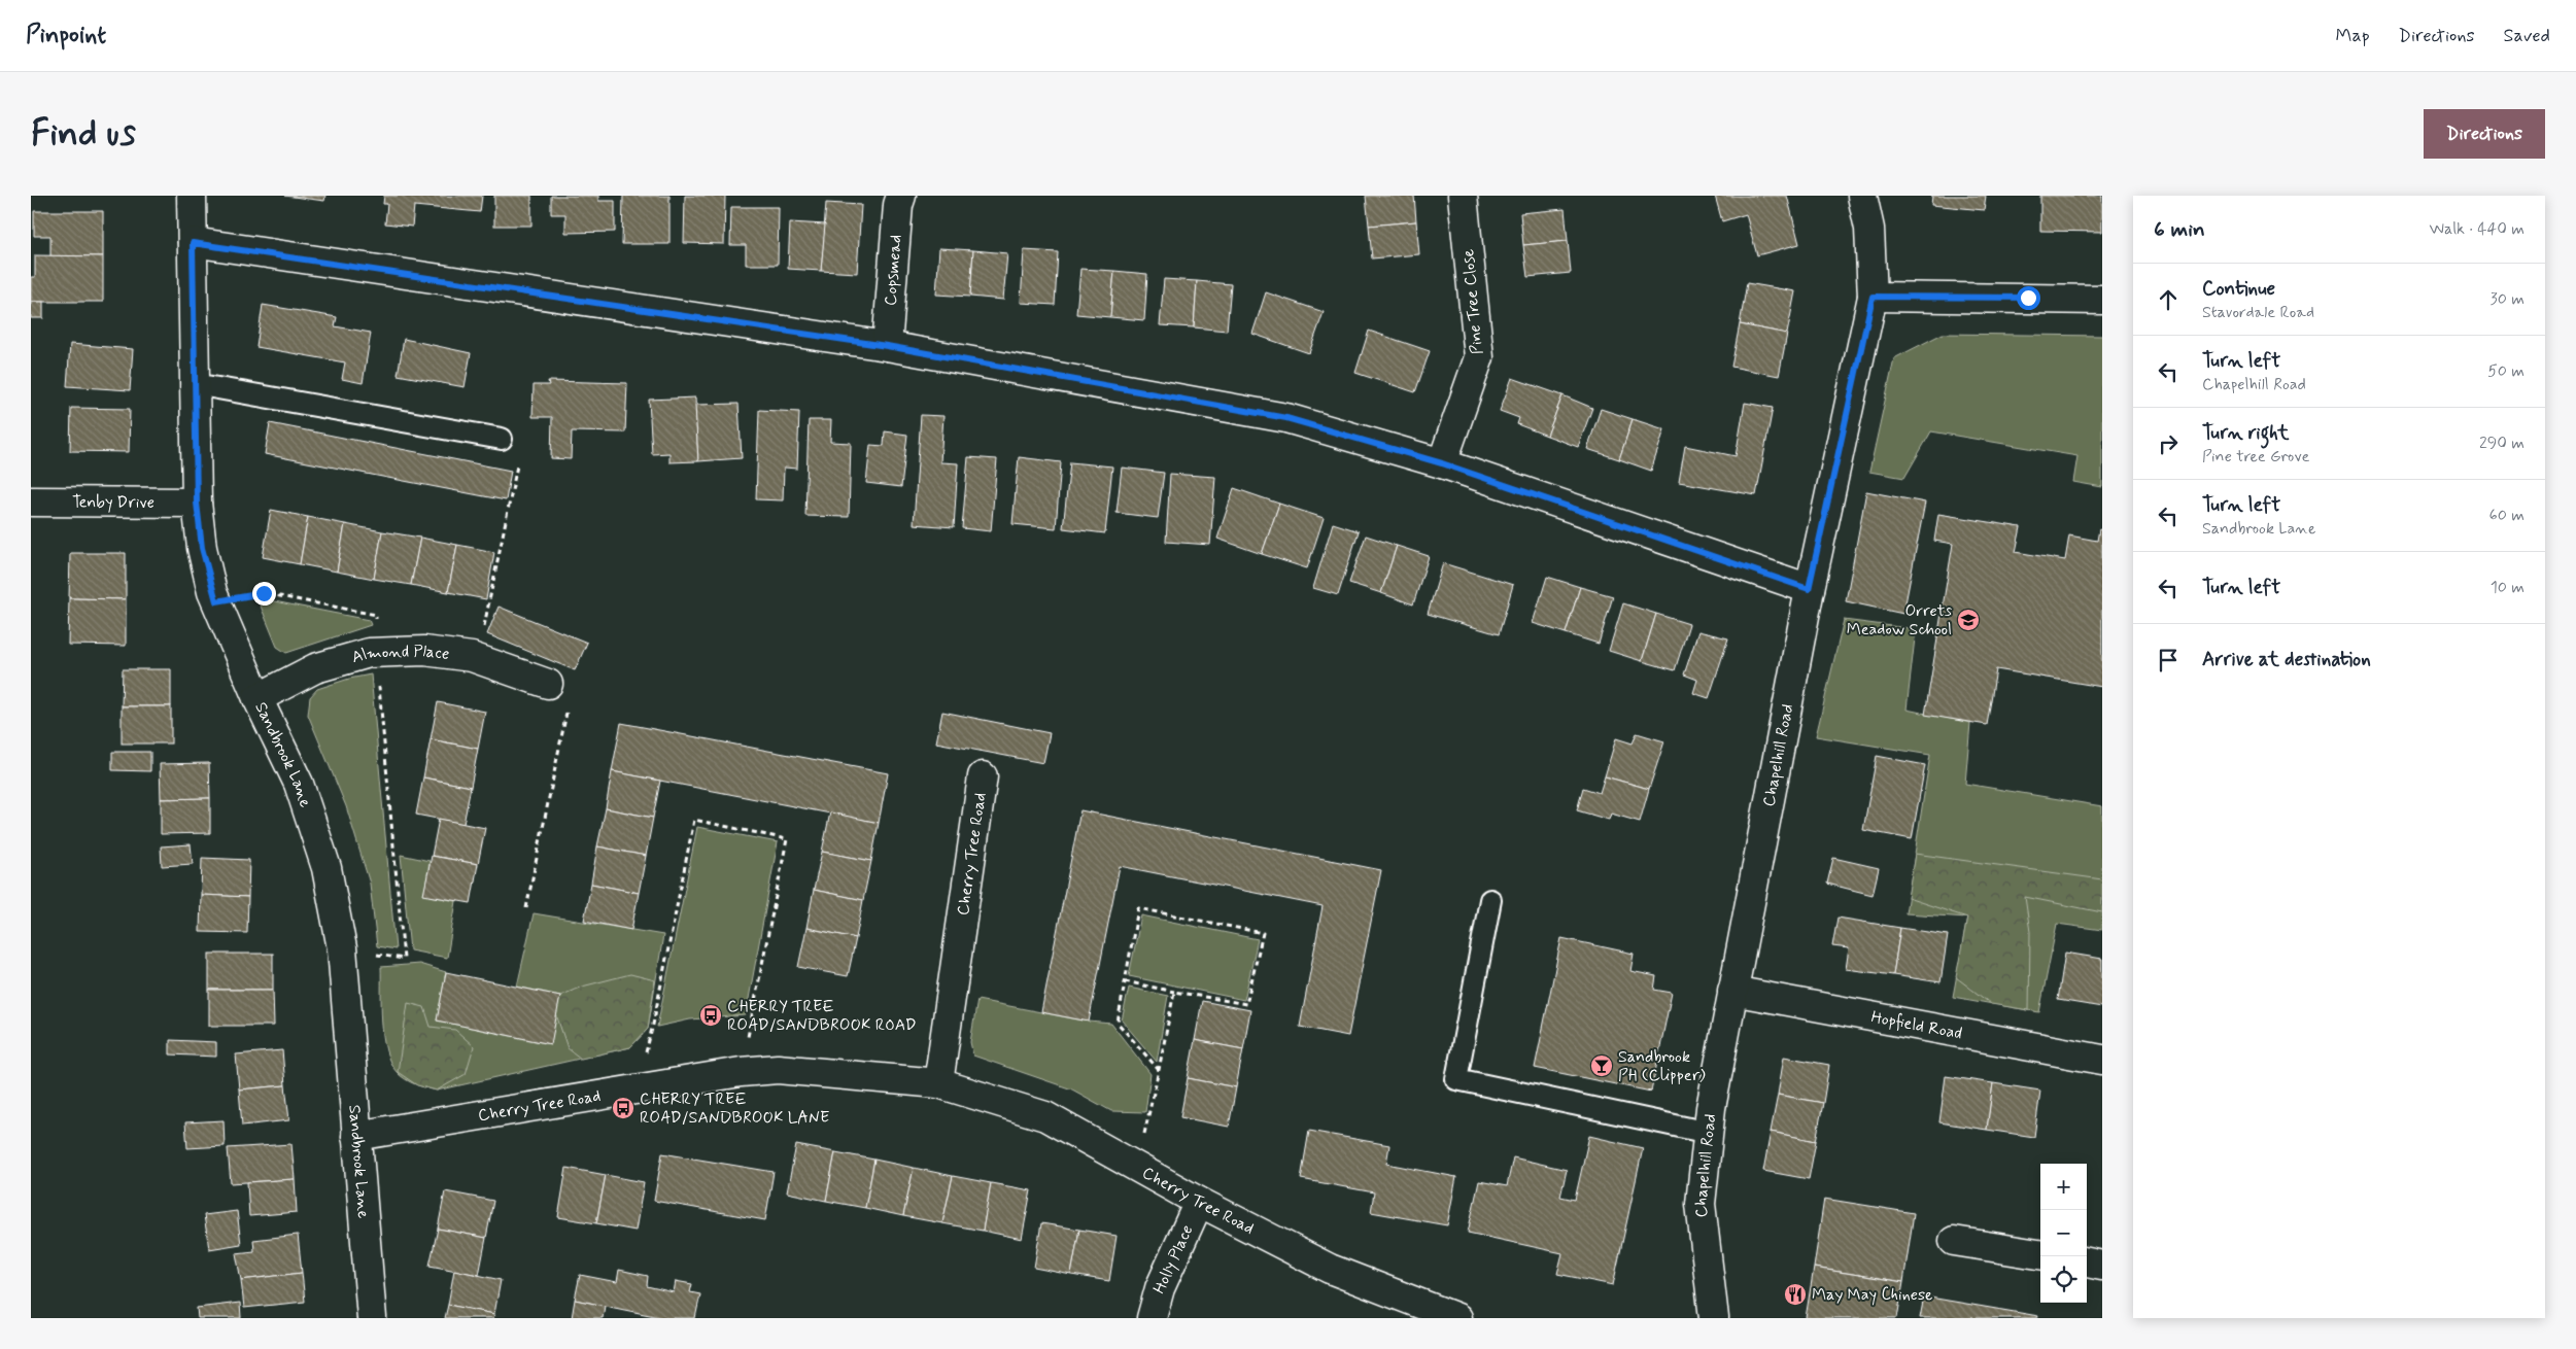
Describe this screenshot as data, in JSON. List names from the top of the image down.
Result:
{
  "streets": {
    "street": [
      "Copsmead",
      "Pine Tree Close",
      "Tenby Drive",
      "Almond Place",
      "Sandbrook Lane",
      "Chapelhill Road",
      "Cherry Tree Road",
      "Hopfield Road",
      "Holly Place"
    ]
  },
  "crossings": [
    ["Tenby Drive", "Sandbrook Lane"],
    ["Almond Place", "Sandbrook Lane"],
    ["Sandbrook Lane", "Cherry Tree Road"],
    ["Chapelhill Road", "Hopfield Road"],
    ["Cherry Tree Road", "Holly Place"]
  ],
  "places": {
    "school or university": ["Orrets Meadow School"],
    "bus stop": ["CHERRY TREE ROAD/SANDBROOK ROAD", "CHERRY TREE ROAD/SANDBROOK LANE"],
    "bar": ["Sandbrook PH (Clipper)"],
    "restaurant": ["May May Chinese"]
  },
  "page": {
    "header": "Pinpoint",
    "nav": ["Map", "Directions", "Saved"],
    "buttons": "Directions",
    "title": "Find us",
    "heading": ["6 min", "Walk · 440 m"],
    "list": [
      ["Continue", "Stavordale Road", "30 m"],
      ["Turn left", "Chapelhill Road", "50 m"],
      ["Turn right", "Pine tree Grove", "290 m"],
      ["Turn left", "Sandbrook Lane", "60 m"],
      ["Turn left", "10 m"],
      "Arrive at destination"
    ],
    "map_buttons": ["+", "−"]
  }
}
